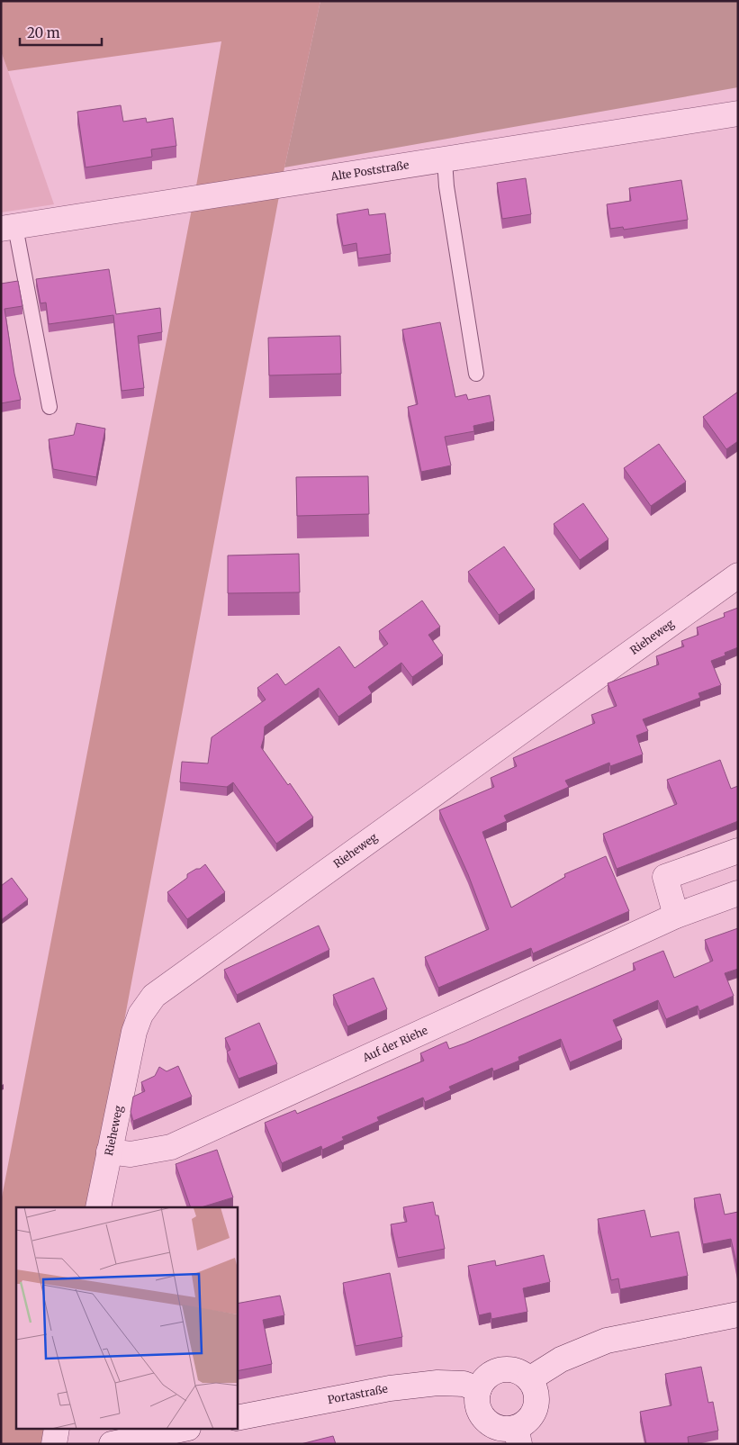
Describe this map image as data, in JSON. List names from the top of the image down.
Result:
{
  "streets": {
    "street": [
      "Alte Poststraße",
      "Rieheweg",
      "Auf der Riehe",
      "Portastraße"
    ]
  },
  "crossings": [
    ["Rieheweg", "Auf der Riehe"]
  ],
  "scale_bar": "20 m"
}
